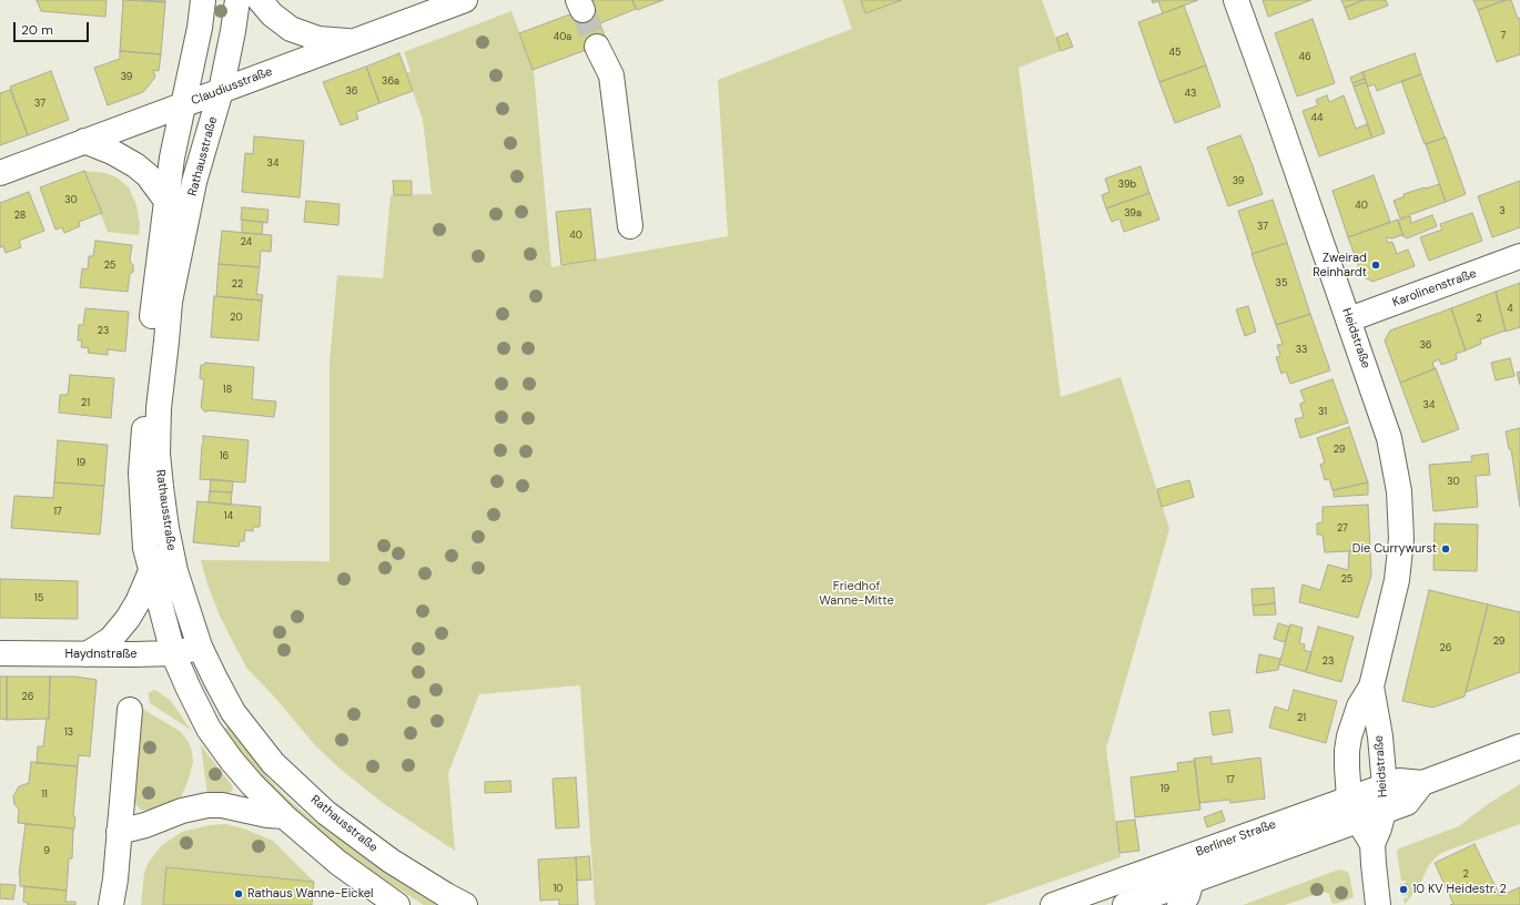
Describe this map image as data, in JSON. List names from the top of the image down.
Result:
{
  "streets": {
    "street": [
      "Claudiusstraße",
      "Rathausstraße",
      "Karolinenstraße",
      "Heidstraße",
      "Haydnstraße",
      "Berliner Straße"
    ]
  },
  "crossings": [
    ["Claudiusstraße", "Rathausstraße"],
    ["Rathausstraße", "Haydnstraße"],
    ["Karolinenstraße", "Heidstraße"],
    ["Heidstraße", "Berliner Straße"]
  ],
  "parks": ["Friedhof Wanne-Mitte"],
  "places": [
    "Zweirad Reinhardt",
    "Die Currywurst",
    "10 KV Heidestr. 2",
    "Rathaus Wanne-Eickel"
  ],
  "house_numbers": [
    "7",
    "40a",
    "45",
    "46",
    "39",
    "36a",
    "36",
    "43",
    "37",
    "44",
    "34",
    "39",
    "39b",
    "30",
    "40",
    "3",
    "39a",
    "28",
    "37",
    "40",
    "24",
    "25",
    "35",
    "22",
    "4",
    "20",
    "2",
    "23",
    "36",
    "33",
    "18",
    "21",
    "34",
    "31",
    "29",
    "16",
    "19",
    "30",
    "17",
    "14",
    "27",
    "25",
    "15",
    "29",
    "26",
    "23",
    "26",
    "21",
    "13",
    "17",
    "19",
    "11",
    "9",
    "2",
    "10"
  ],
  "scale_bar": "20 m"
}
